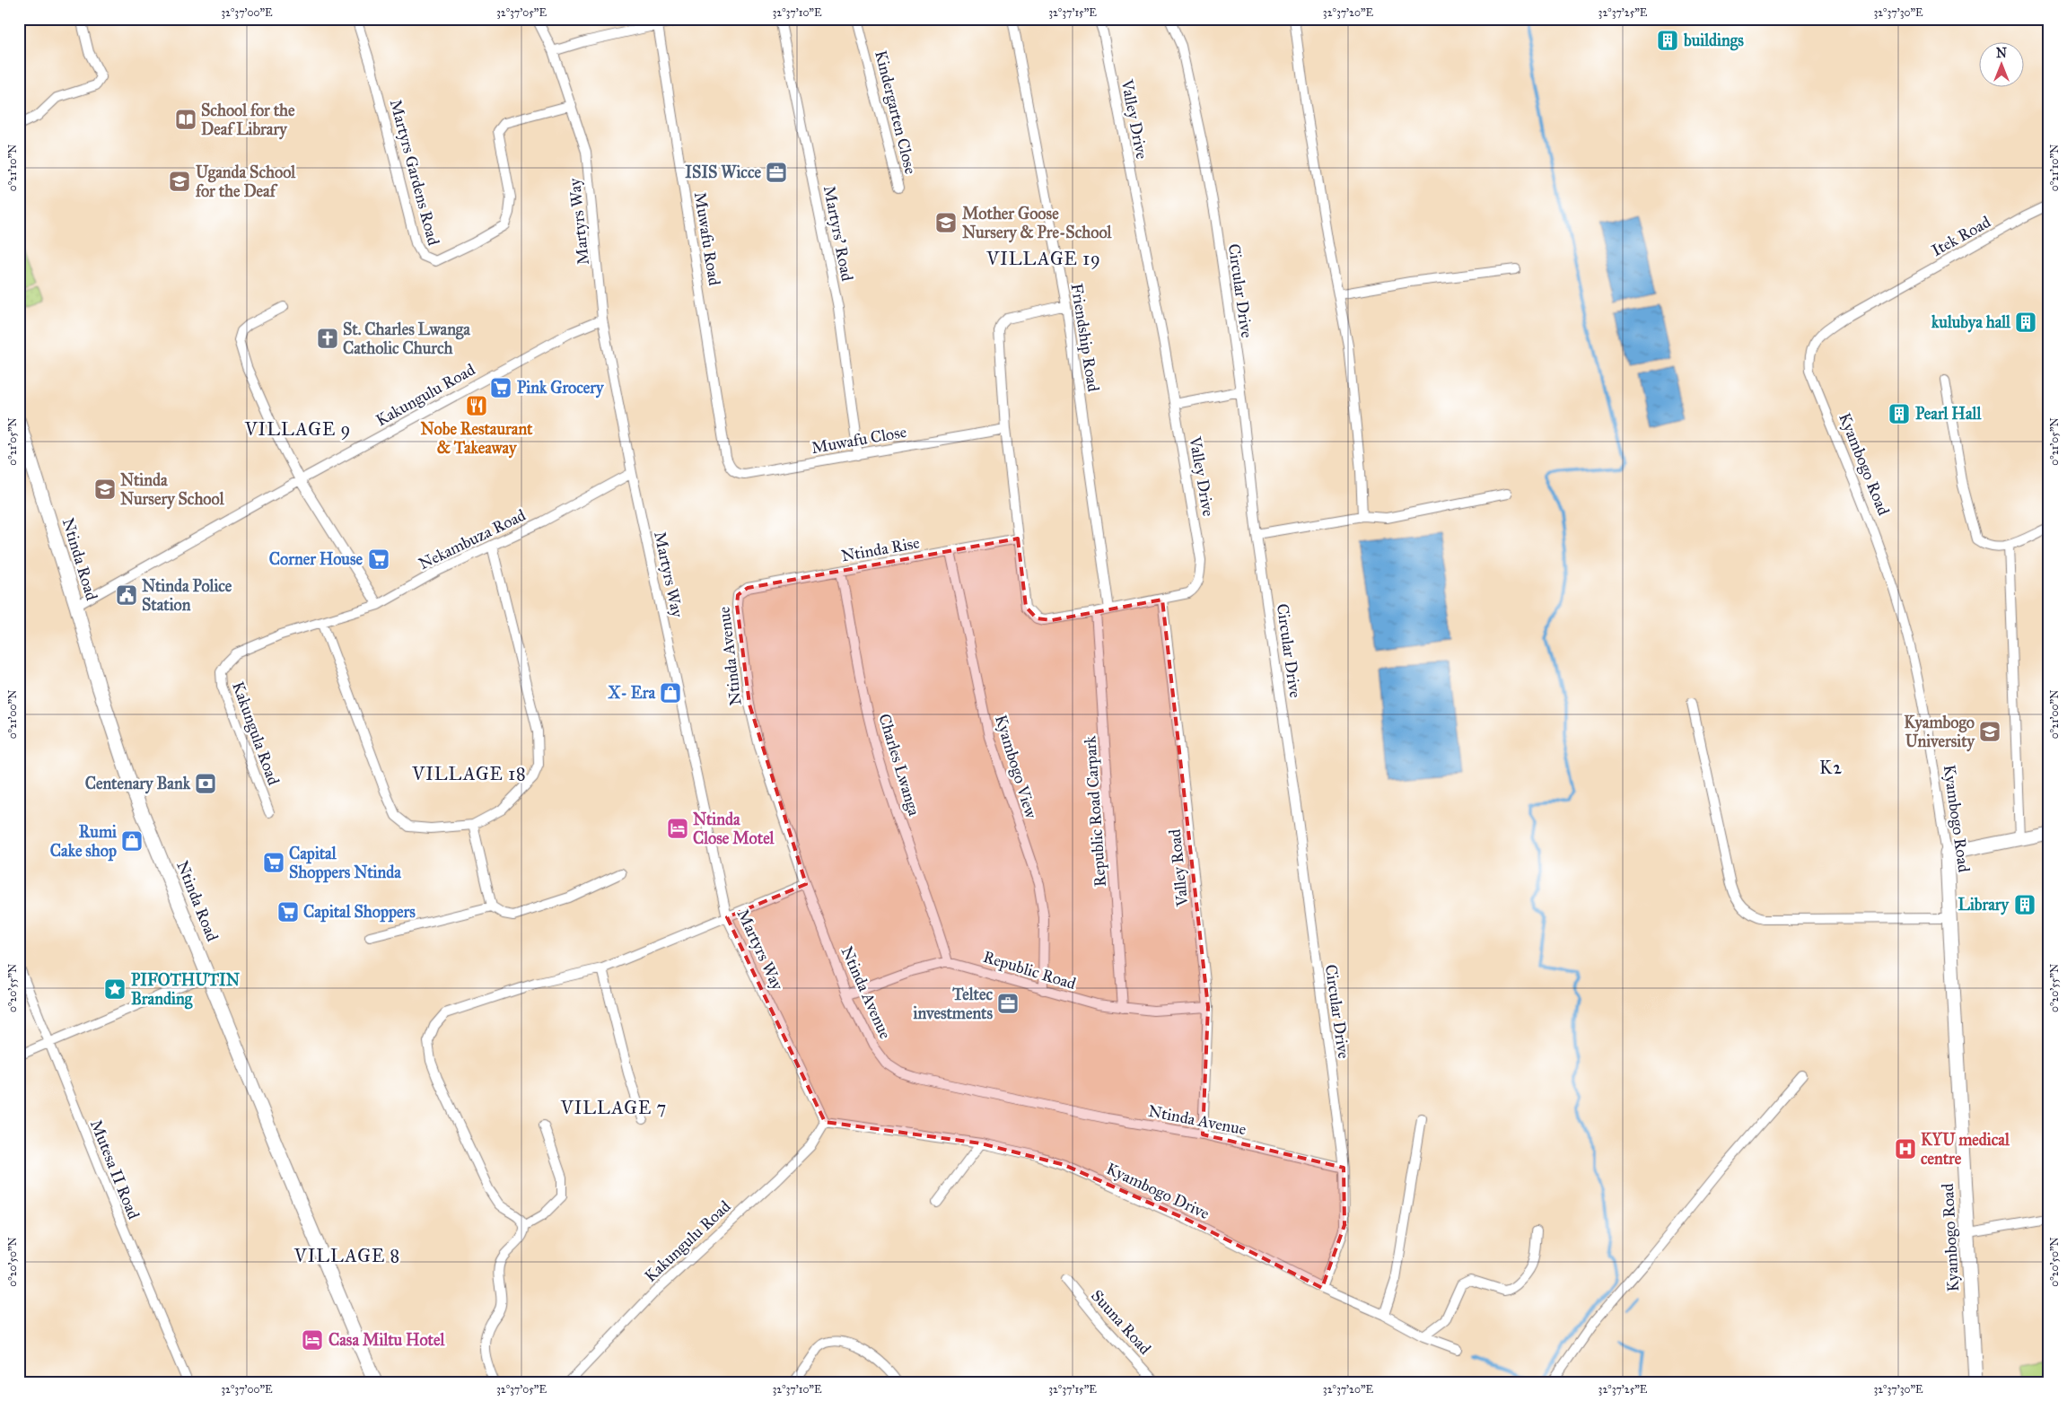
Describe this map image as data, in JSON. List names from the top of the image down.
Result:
{
  "streets": {
    "main road": ["Kyambogo Road", "Ntinda Road"],
    "street": [
      "Kindergarten Close",
      "Valley Drive",
      "Martyrs Gardens Road",
      "Martyrs Way",
      "Martyrs' Road",
      "Itek Road",
      "Muwafu Road",
      "Circular Drive",
      "Friendship Road",
      "Kakungulu Road",
      "Muwafu Close",
      "Nekambuza Road",
      "Ntinda Rise",
      "Ntinda Avenue",
      "Kakungula Road",
      "Charles Lwanga",
      "Kyambogo View",
      "Republic Road Carpark",
      "Valley Road",
      "Republic Road",
      "Mutesa II Road",
      "Kyambogo Drive",
      "Suuna Road"
    ]
  },
  "crossings": [
    ["Valley Drive", "Friendship Road"],
    ["Valley Drive", "Muwafu Close"],
    ["Valley Drive", "Ntinda Rise"],
    ["Valley Drive", "Republic Road Carpark"],
    ["Valley Drive", "Valley Road"],
    ["Martyrs Gardens Road", "Martyrs Way"],
    ["Martyrs Way", "Kakungulu Road"],
    ["Martyrs Way", "Nekambuza Road"],
    ["Martyrs Way", "Kyambogo Drive"],
    ["Martyrs' Road", "Muwafu Close"],
    ["Itek Road", "Kyambogo Road"],
    ["Muwafu Road", "Muwafu Close"],
    ["Circular Drive", "Ntinda Avenue"],
    ["Circular Drive", "Kyambogo Drive"],
    ["Kakungulu Road", "Ntinda Road"],
    ["Kakungulu Road", "Kyambogo Drive"],
    ["Nekambuza Road", "Kakungula Road"],
    ["Ntinda Rise", "Ntinda Avenue"],
    ["Ntinda Rise", "Charles Lwanga"],
    ["Ntinda Rise", "Kyambogo View"],
    ["Ntinda Avenue", "Valley Road"],
    ["Charles Lwanga", "Republic Road"],
    ["Kyambogo View", "Republic Road"],
    ["Republic Road Carpark", "Republic Road"],
    ["Valley Road", "Republic Road"]
  ],
  "districts": [
    "VILLAGE 19",
    "VILLAGE 9",
    "K2",
    "VILLAGE 18",
    "VILLAGE 7",
    "VILLAGE 8"
  ],
  "places": {
    "building": [
      "buildings",
      "kulubya hall",
      "Pearl Hall",
      "Library"
    ],
    "library": ["School for the Deaf Library"],
    "office": ["ISIS Wicce", "Teltec investments"],
    "school or university": [
      "Uganda School for the Deaf",
      "Mother Goose Nursery & Pre-School",
      "Ntinda Nursery School",
      "Kyambogo University"
    ],
    "church": ["St. Charles Lwanga Catholic Church"],
    "supermarket": [
      "Pink Grocery",
      "Corner House",
      "Capital Shoppers Ntinda",
      "Capital Shoppers"
    ],
    "restaurant": ["Nobe Restaurant & Takeaway"],
    "public building": ["Ntinda Police Station"],
    "shop": ["X- Era", "Rumi Cake shop"],
    "bank": ["Centenary Bank"],
    "hotel": ["Ntinda Close Motel", "Casa Miltu Hotel"],
    "place": ["PIFOTHUTIN Branding"],
    "hospital": ["KYU medical centre"]
  },
  "north": "top",
  "coordinates": [
    "32°37'00\"E",
    "32°37'05\"E",
    "32°37'10\"E",
    "32°37'15\"E",
    "32°37'20\"E",
    "32°37'25\"E",
    "32°37'30\"E",
    "0°21'10\"N",
    "0°21'05\"N",
    "0°21'00\"N",
    "0°20'55\"N",
    "0°20'50\"N"
  ]
}
